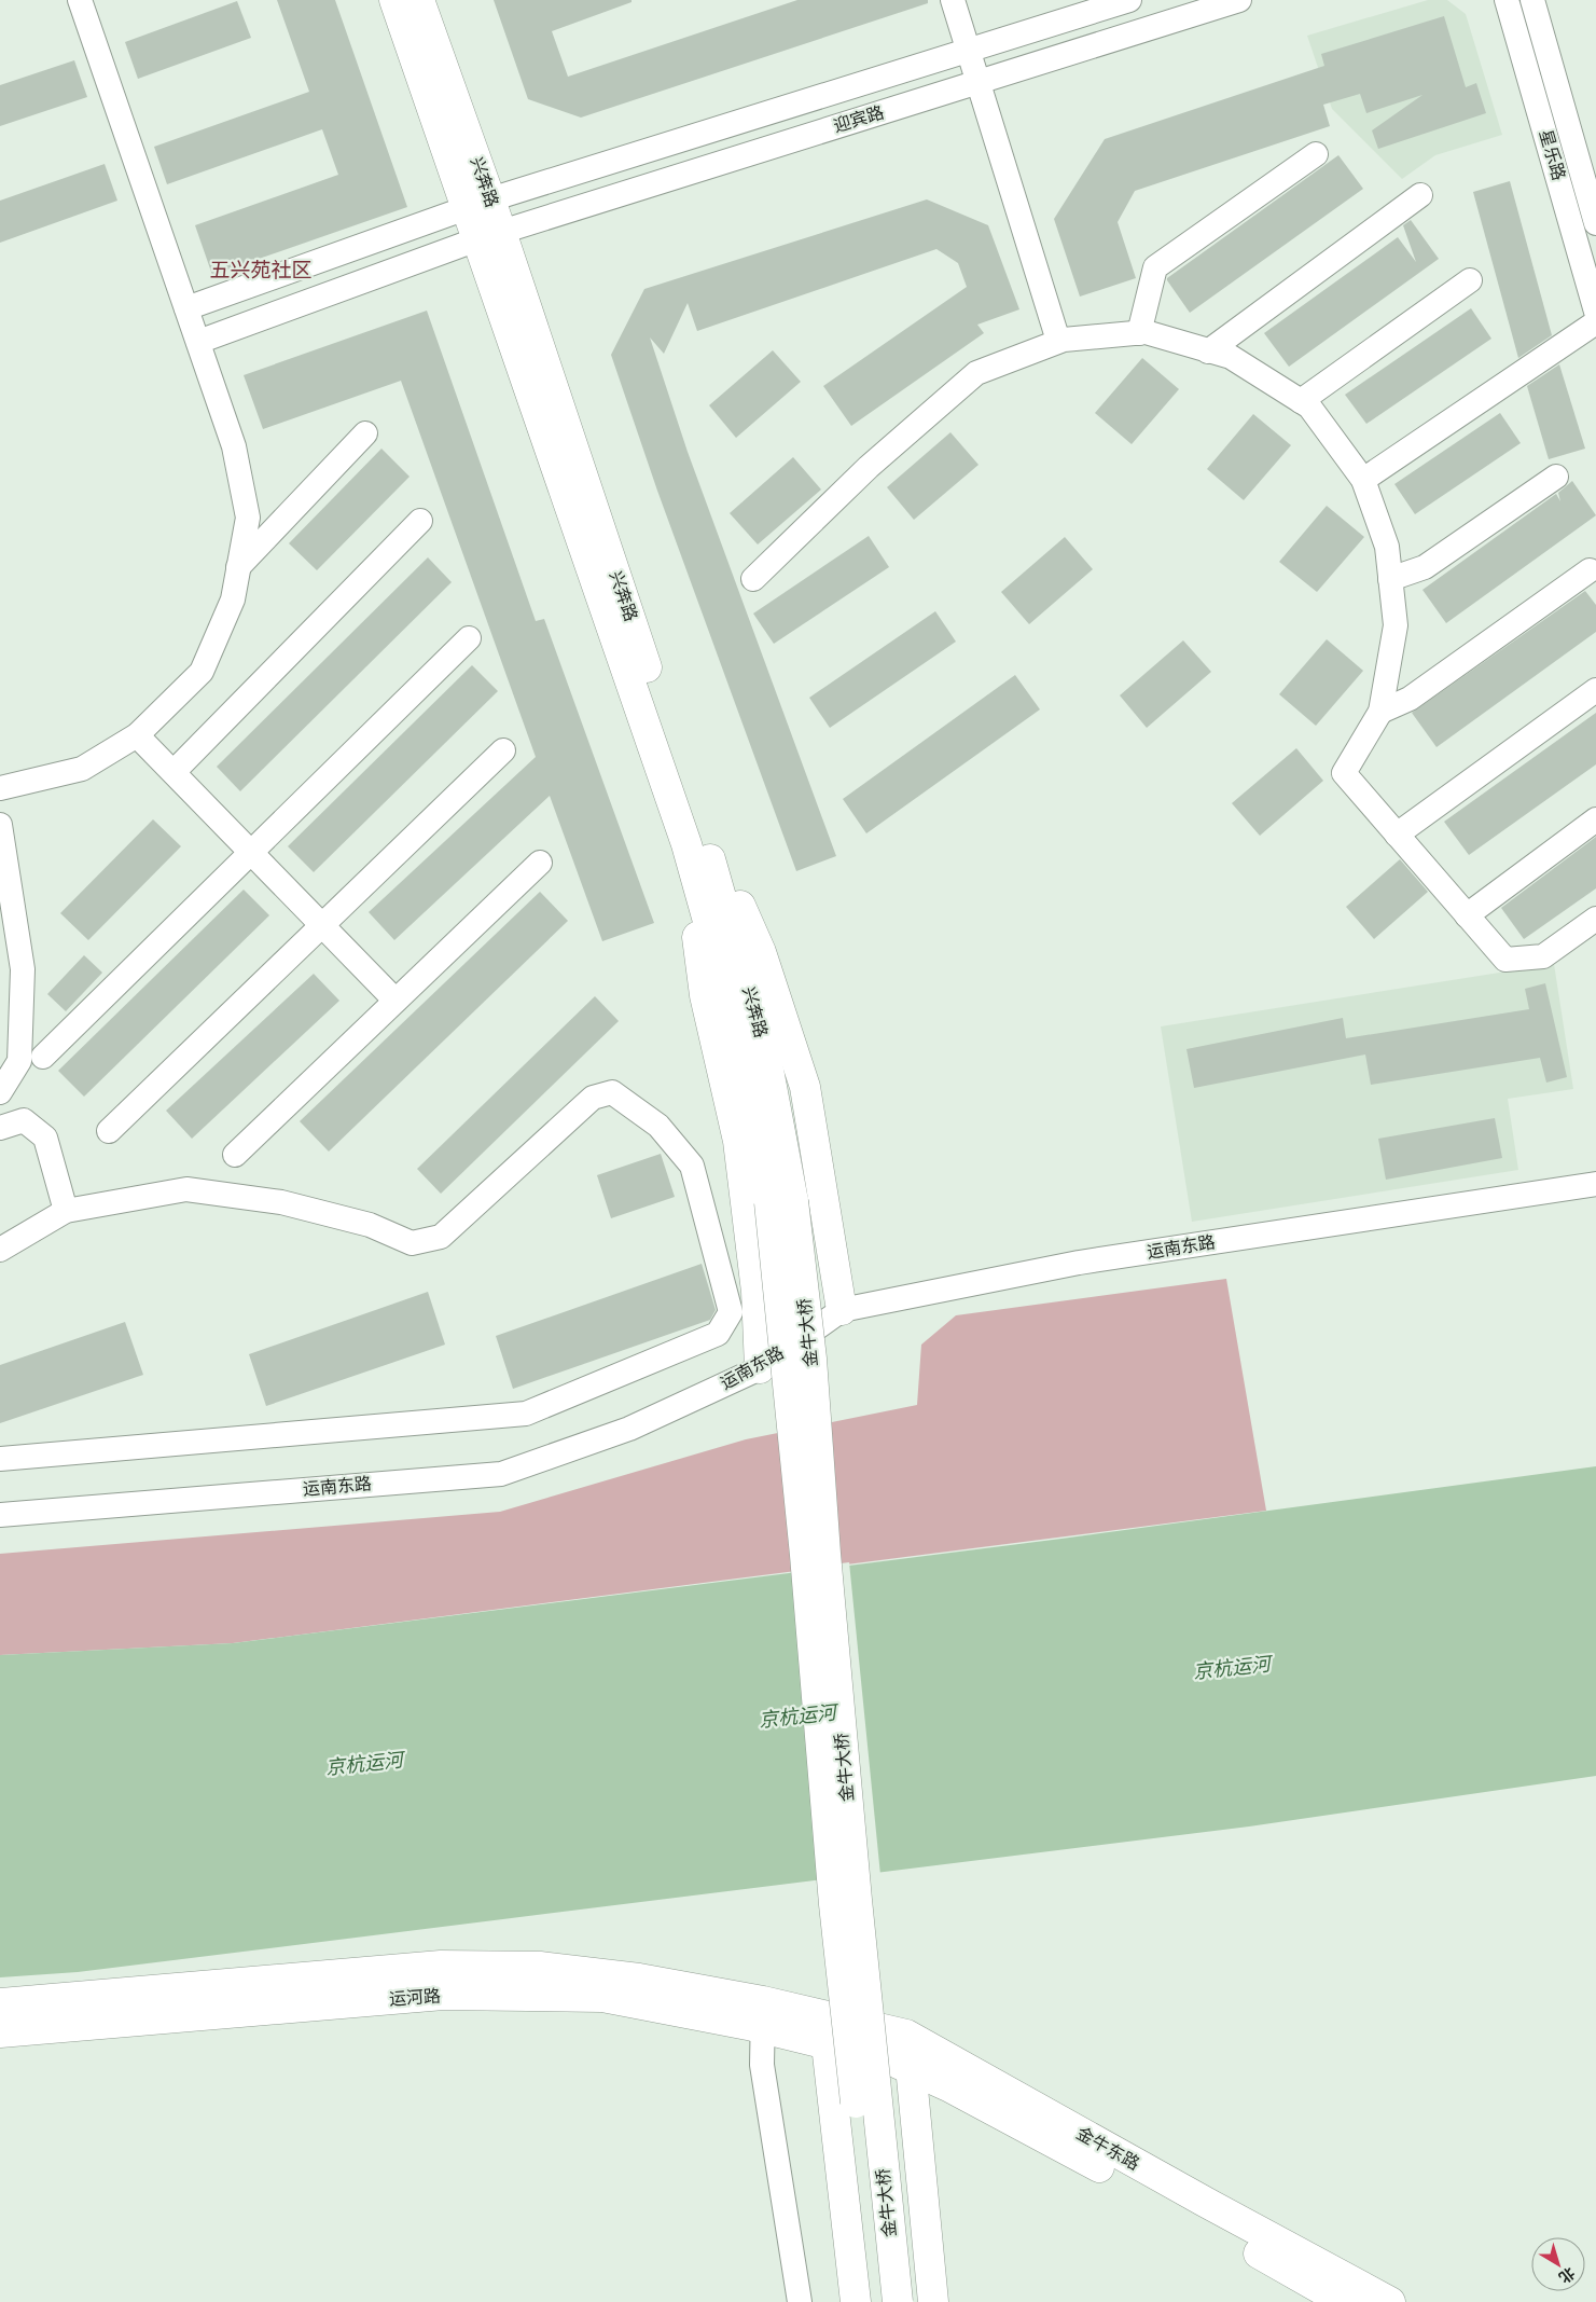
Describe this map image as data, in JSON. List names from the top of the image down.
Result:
{
  "streets": {
    "main road": [
      "兴奔路",
      "金牛大桥",
      "运河路",
      "金牛东路"
    ],
    "street": ["迎宾路", "星乐路", "运南东路"]
  },
  "crossings": [
    ["迎宾路", "兴奔路"],
    ["兴奔路", "金牛大桥"],
    ["运河路", "金牛东路"]
  ],
  "districts": ["五兴苑社区"],
  "water": ["京杭运河"],
  "north": "bottom right"
}
